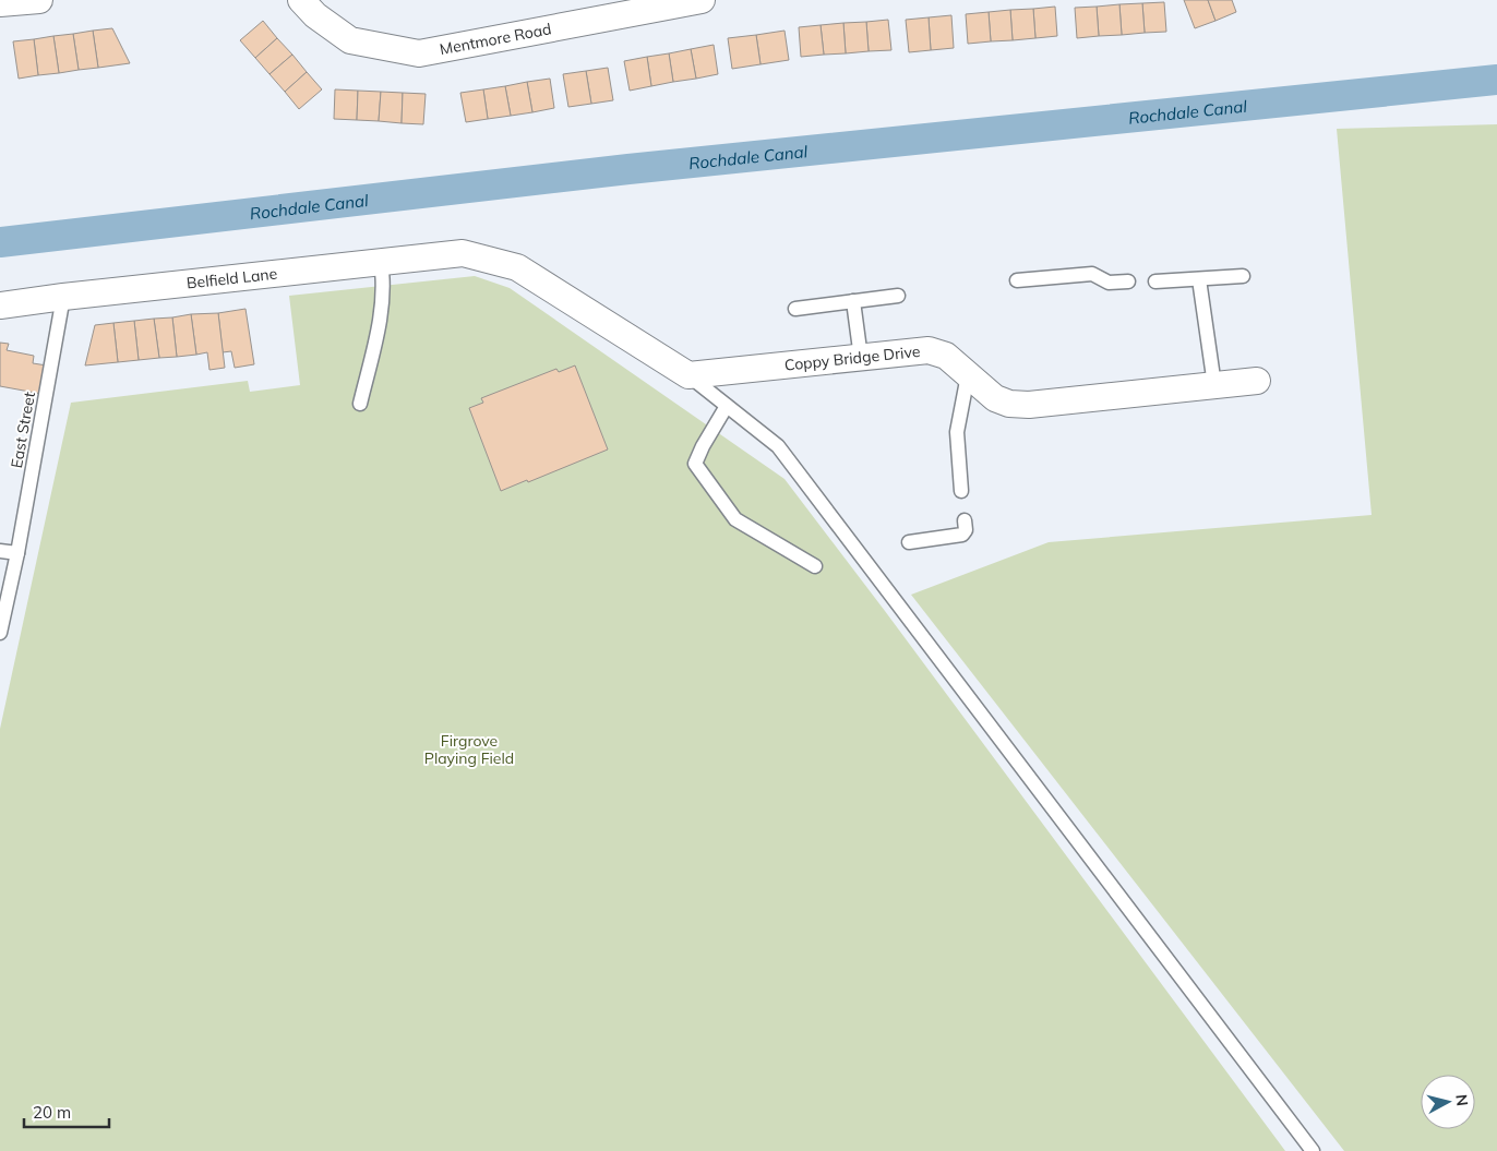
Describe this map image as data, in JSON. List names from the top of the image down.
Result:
{
  "streets": {
    "street": ["Mentmore Road", "Belfield Lane", "Coppy Bridge Drive"],
    "lane": ["East Street"]
  },
  "crossings": [
    ["Belfield Lane", "Coppy Bridge Drive"],
    ["Belfield Lane", "East Street"]
  ],
  "water": ["Rochdale Canal"],
  "parks": ["Firgrove Playing Field"],
  "scale_bar": "20 m",
  "north": "right"
}
